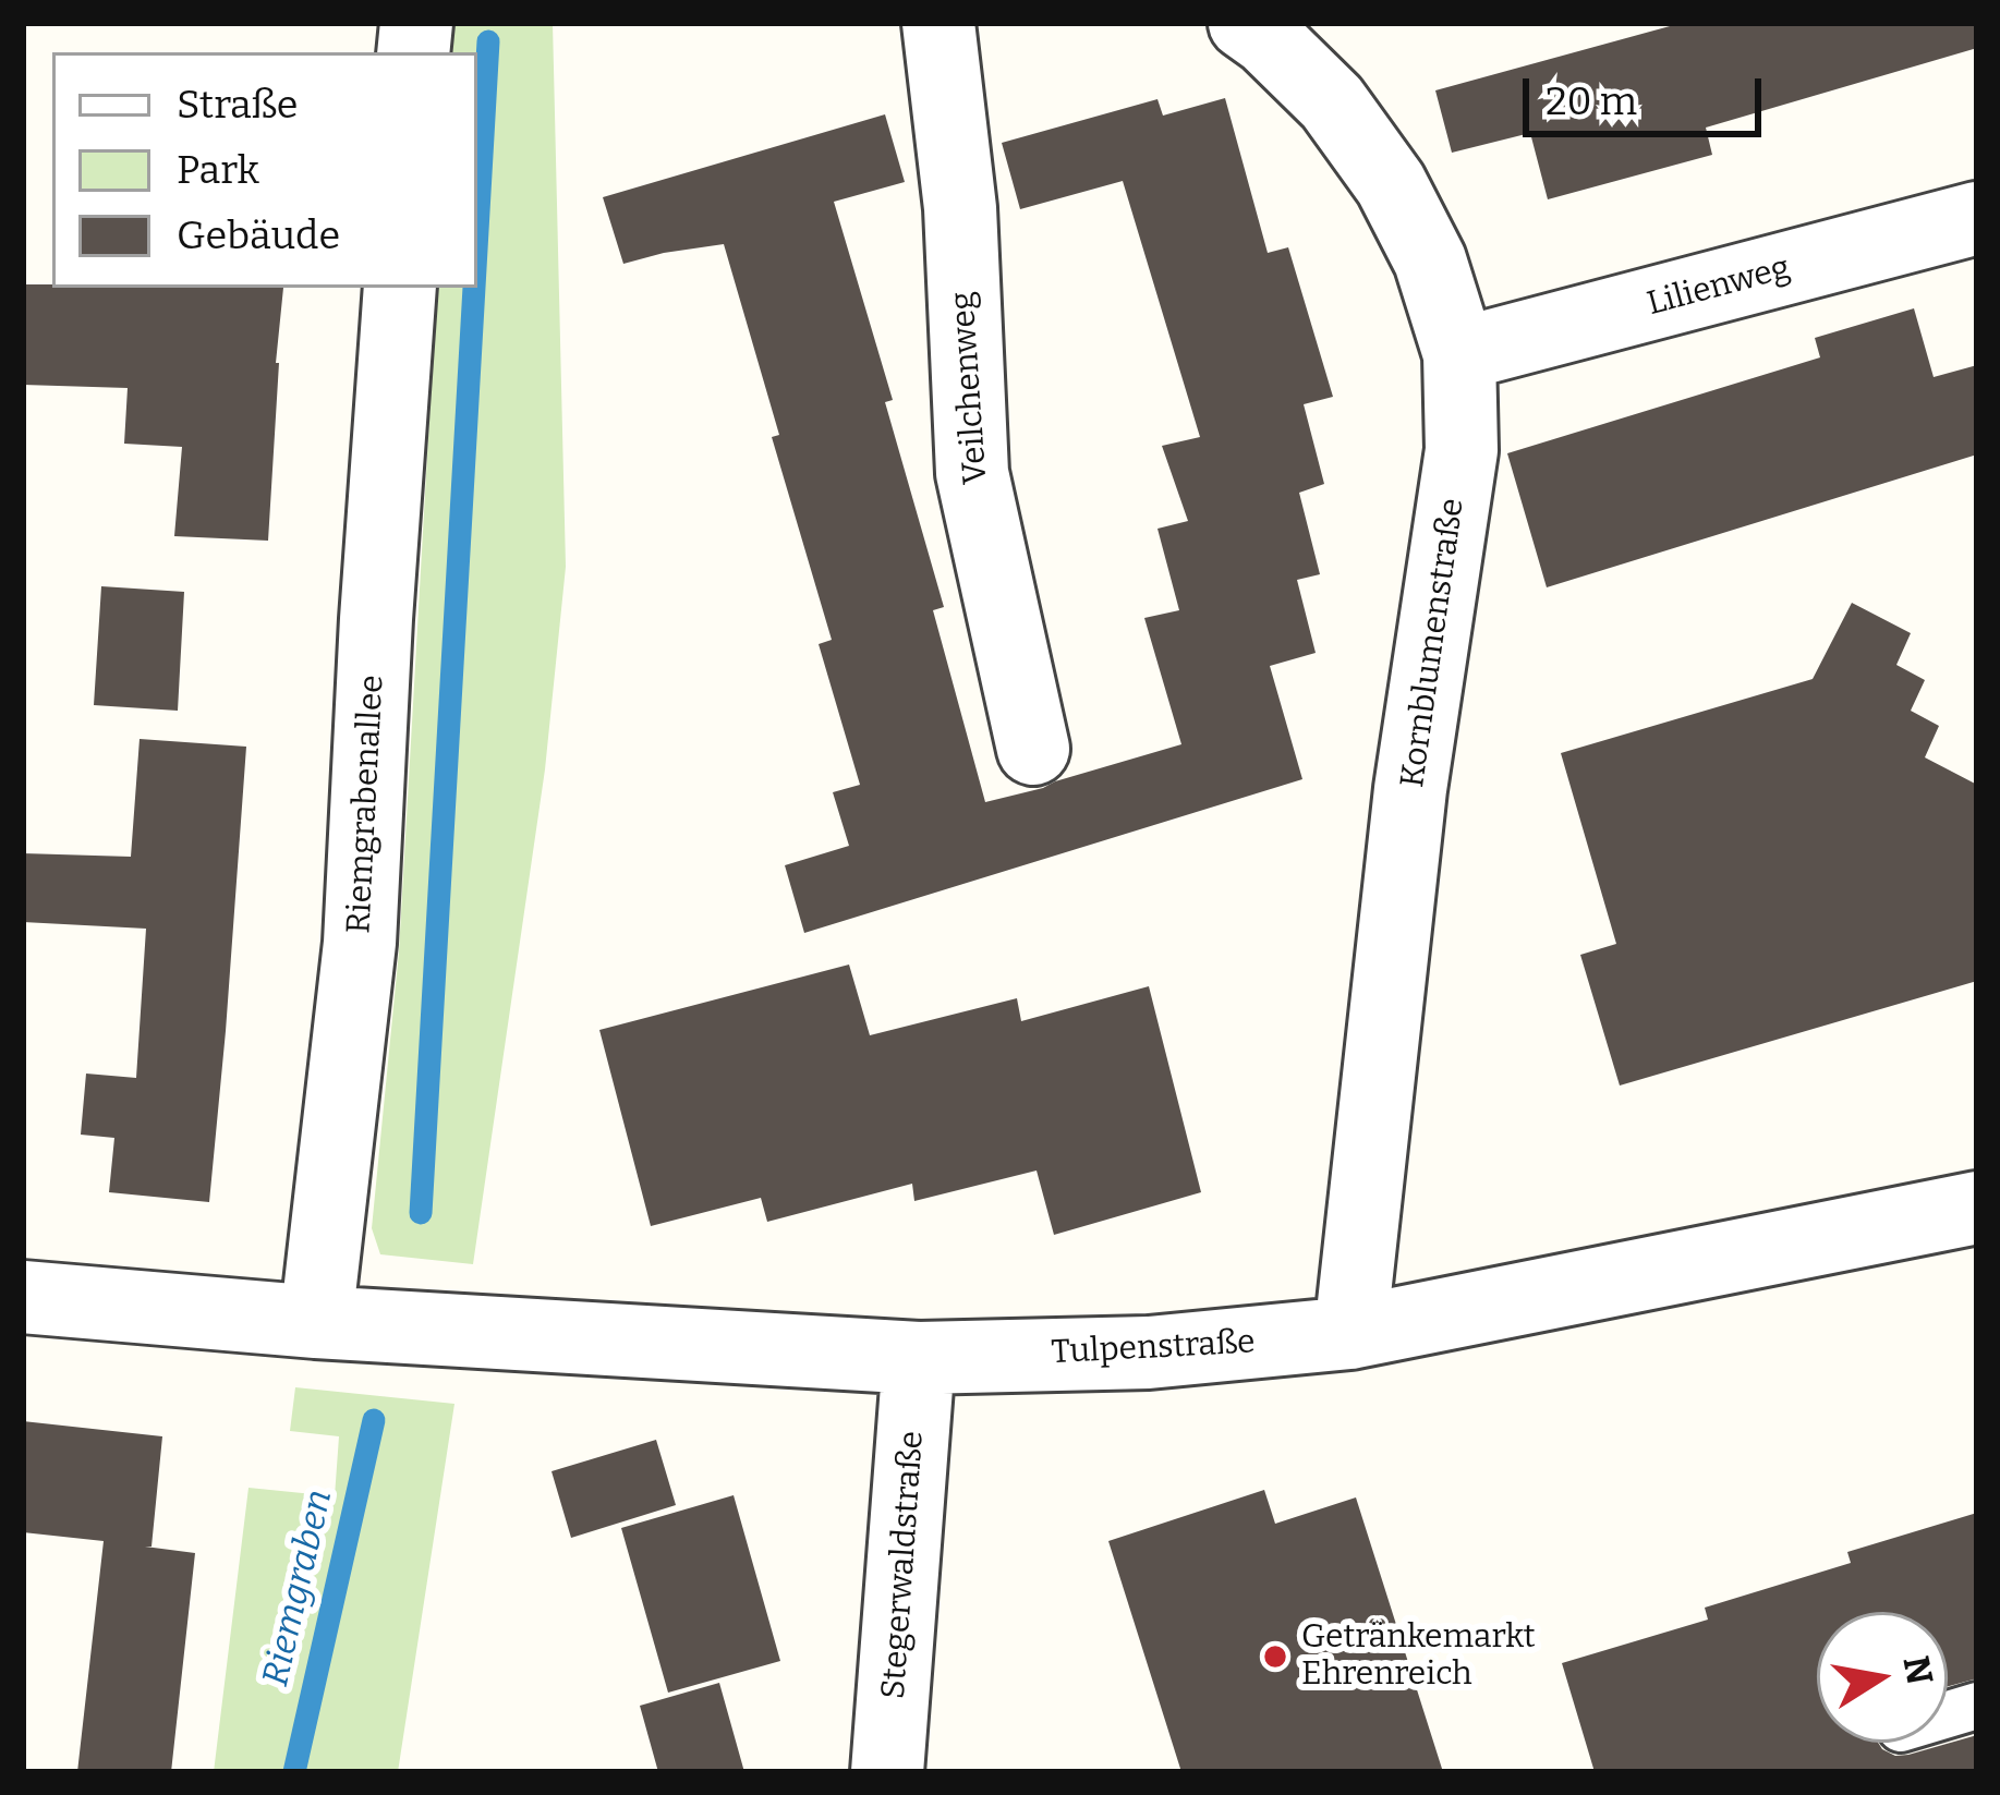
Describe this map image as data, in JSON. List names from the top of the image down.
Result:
{
  "streets": {
    "street": [
      "Lilienweg",
      "Veilchenweg",
      "Kornblumenstraße",
      "Riemgrabenallee",
      "Tulpenstraße",
      "Stegerwaldstraße"
    ]
  },
  "crossings": [
    ["Lilienweg", "Kornblumenstraße"],
    ["Kornblumenstraße", "Tulpenstraße"],
    ["Riemgrabenallee", "Tulpenstraße"],
    ["Tulpenstraße", "Stegerwaldstraße"]
  ],
  "water": ["Riemgraben"],
  "places": ["Getränkemarkt Ehrenreich"],
  "legend": ["Straße", "Park", "Gebäude"],
  "scale_bar": "20 m",
  "north": "right"
}
